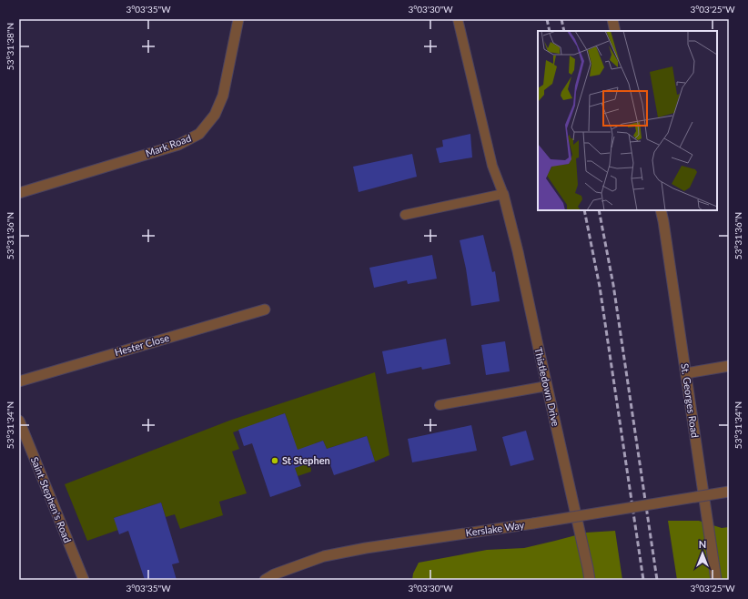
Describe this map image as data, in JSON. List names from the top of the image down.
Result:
{
  "streets": {
    "street": [
      "Mark Road",
      "Hester Close",
      "Thistledown Drive",
      "St. Georges Road",
      "Saint Stephen's Road",
      "Kerslake Way"
    ]
  },
  "places": ["St Stephen"],
  "north": "top",
  "coordinates": [
    "3°03'35\"W",
    "3°03'30\"W",
    "3°03'25\"W",
    "53°31'38\"N",
    "53°31'36\"N",
    "53°31'34\"N"
  ]
}
